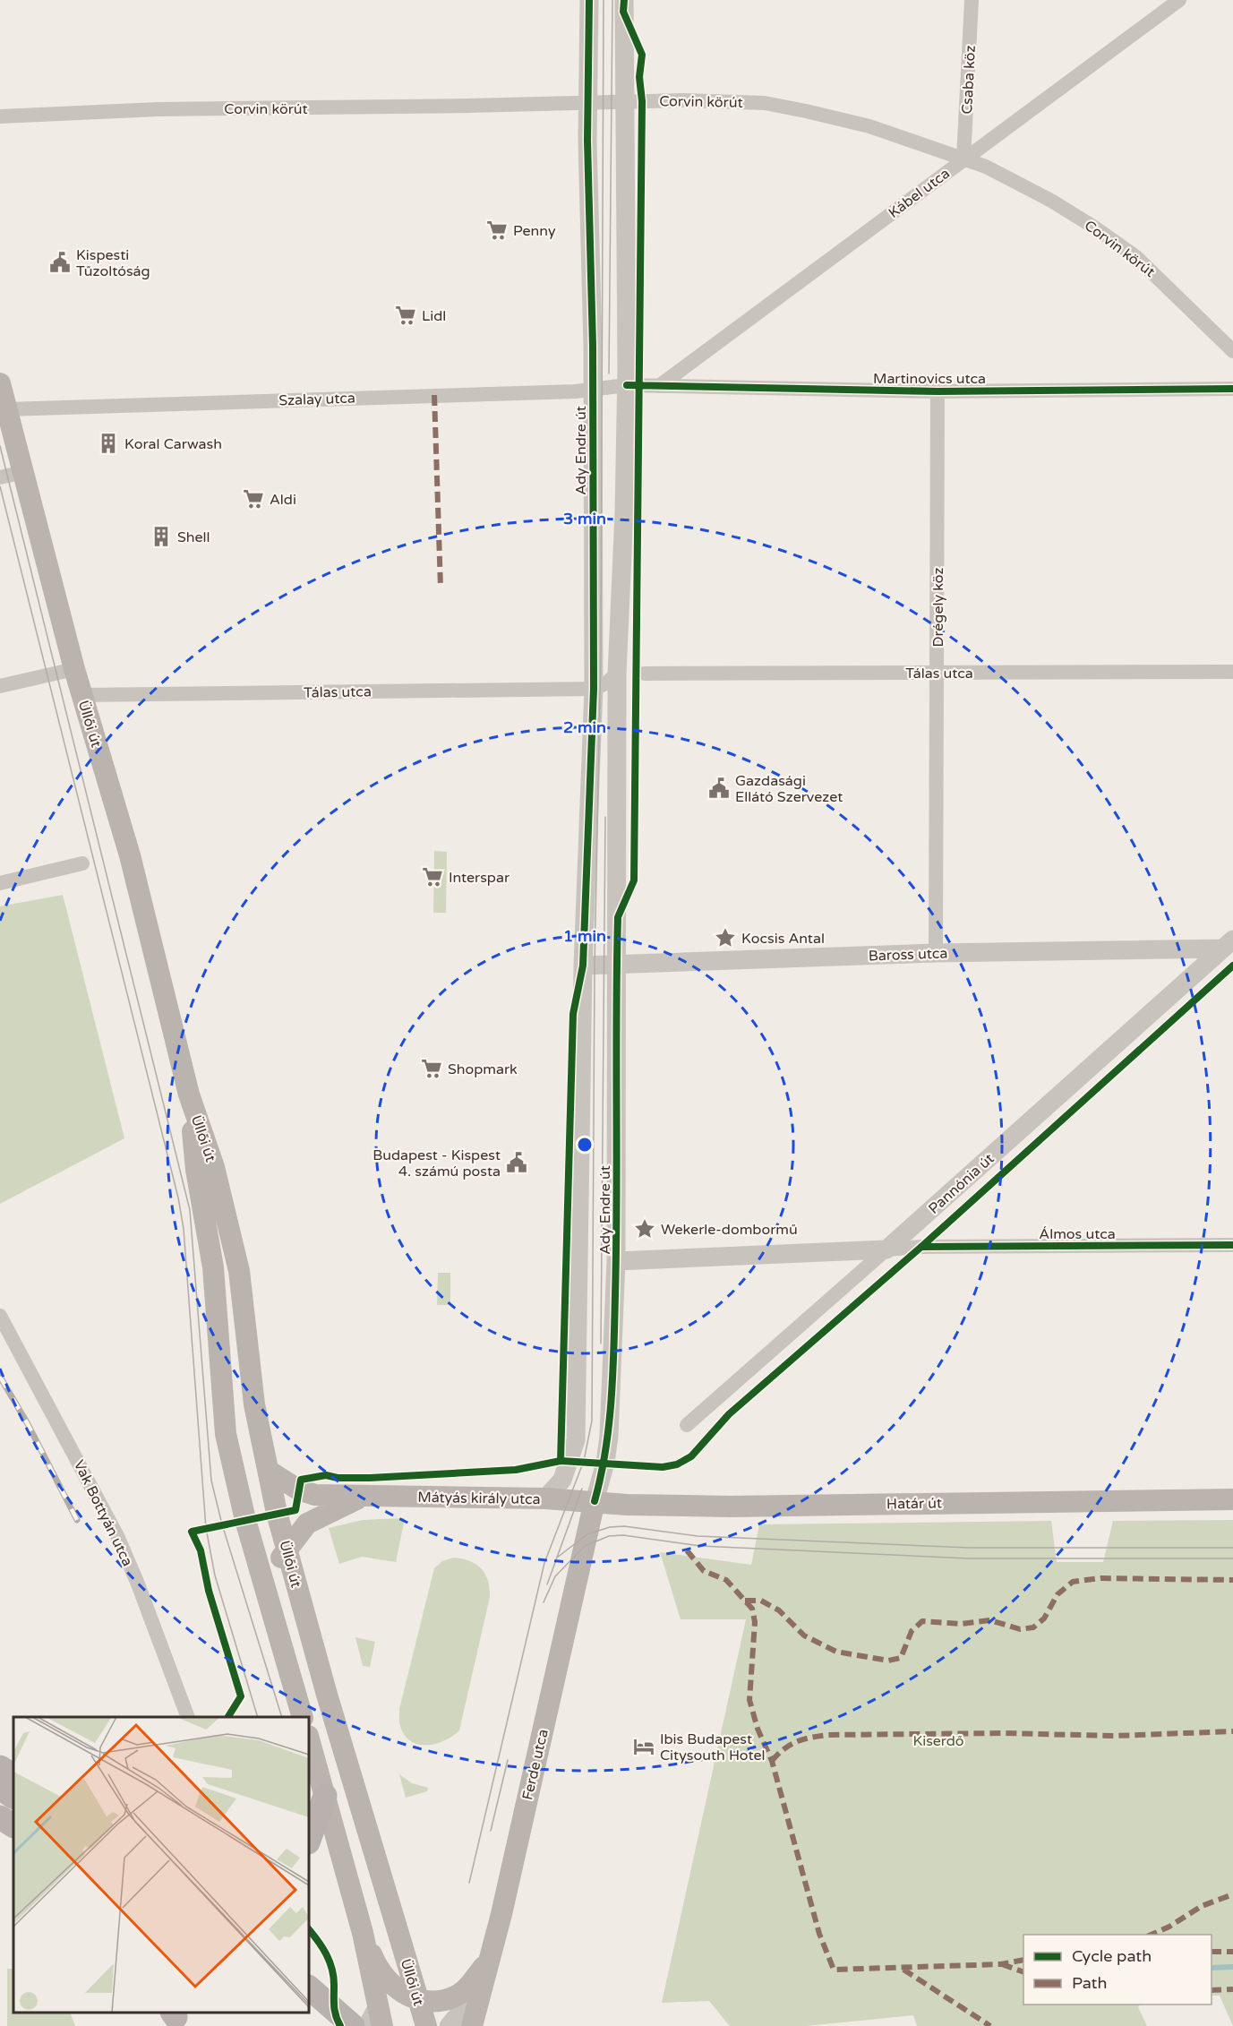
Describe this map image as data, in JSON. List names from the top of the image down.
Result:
{
  "streets": {
    "main road": [
      "Üllői út",
      "Mátyás király utca",
      "Határ út",
      "Ferde utca"
    ],
    "street": [
      "Csaba köz",
      "Corvin körút",
      "Kábel utca",
      "Martinovics utca",
      "Szalay utca",
      "Ady Endre út",
      "Drégely köz",
      "Tálas utca",
      "Baross utca",
      "Pannónia út",
      "Álmos utca",
      "Vak Bottyán utca"
    ]
  },
  "crossings": [
    ["Csaba köz", "Corvin körút"],
    ["Csaba köz", "Kábel utca"],
    ["Corvin körút", "Kábel utca"],
    ["Corvin körút", "Ady Endre út"],
    ["Kábel utca", "Martinovics utca"],
    ["Martinovics utca", "Szalay utca"],
    ["Martinovics utca", "Ady Endre út"],
    ["Martinovics utca", "Drégely köz"],
    ["Szalay utca", "Ady Endre út"],
    ["Szalay utca", "Üllői út"],
    ["Ady Endre út", "Tálas utca"],
    ["Ady Endre út", "Baross utca"],
    ["Ady Endre út", "Álmos utca"],
    ["Ady Endre út", "Mátyás király utca"],
    ["Ady Endre út", "Határ út"],
    ["Ady Endre út", "Ferde utca"],
    ["Drégely köz", "Tálas utca"],
    ["Drégely köz", "Baross utca"],
    ["Tálas utca", "Üllői út"],
    ["Üllői út", "Mátyás király utca"],
    ["Baross utca", "Pannónia út"],
    ["Pannónia út", "Álmos utca"],
    ["Mátyás király utca", "Határ út"],
    ["Mátyás király utca", "Ferde utca"],
    ["Határ út", "Ferde utca"]
  ],
  "parks": ["Kiserdő"],
  "places": {
    "supermarket": [
      "Penny",
      "Lidl",
      "Aldi",
      "Interspar",
      "Shopmark"
    ],
    "public building": ["Kispesti Tűzoltóság", "Gazdasági Ellátó Szervezet", "Budapest - Kispest 4. számú posta"],
    "building": ["Koral Carwash", "Shell"],
    "place": ["Kocsis Antal", "Wekerle-dombormű"],
    "hotel": ["Ibis Budapest Citysouth Hotel"]
  },
  "legend": ["Cycle path", "Path"],
  "rings": ["3 min", "2 min", "1 min"]
}
